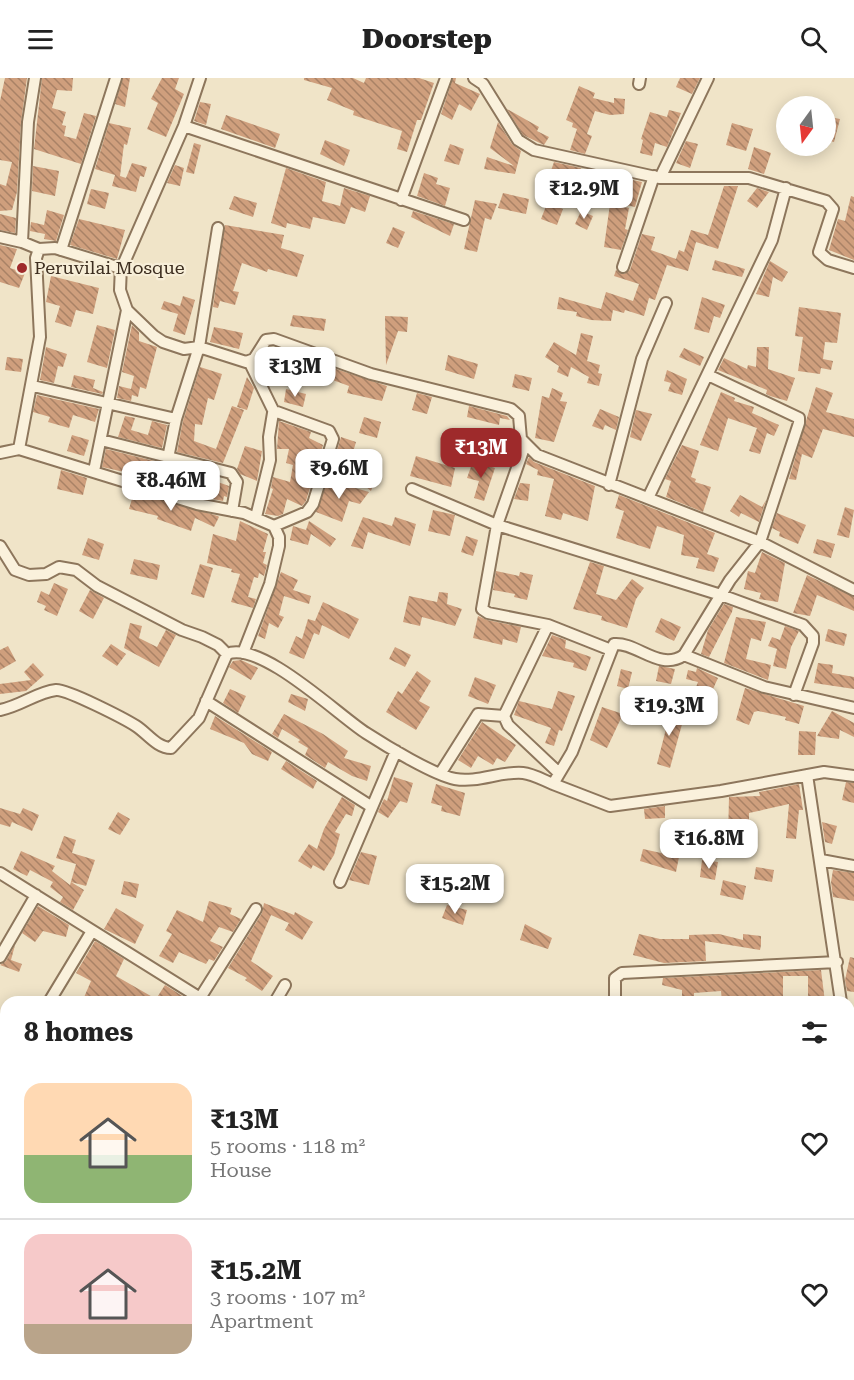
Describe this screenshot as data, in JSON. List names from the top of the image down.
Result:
{
  "places": ["Peruvilai Mosque"],
  "north": "bottom",
  "page": {
    "header": "Doorstep",
    "price": [
      "₹12.9M",
      "₹13M",
      "₹13M",
      "₹9.6M",
      "₹8.46M",
      "₹19.3M",
      "₹16.8M",
      "₹15.2M"
    ],
    "heading": "8 homes",
    "list": [
      {
        "name": "₹13M",
        "note": "5 rooms · 118 m² · House"
      },
      {
        "name": "₹15.2M",
        "note": "3 rooms · 107 m² · Apartment"
      }
    ]
  }
}
